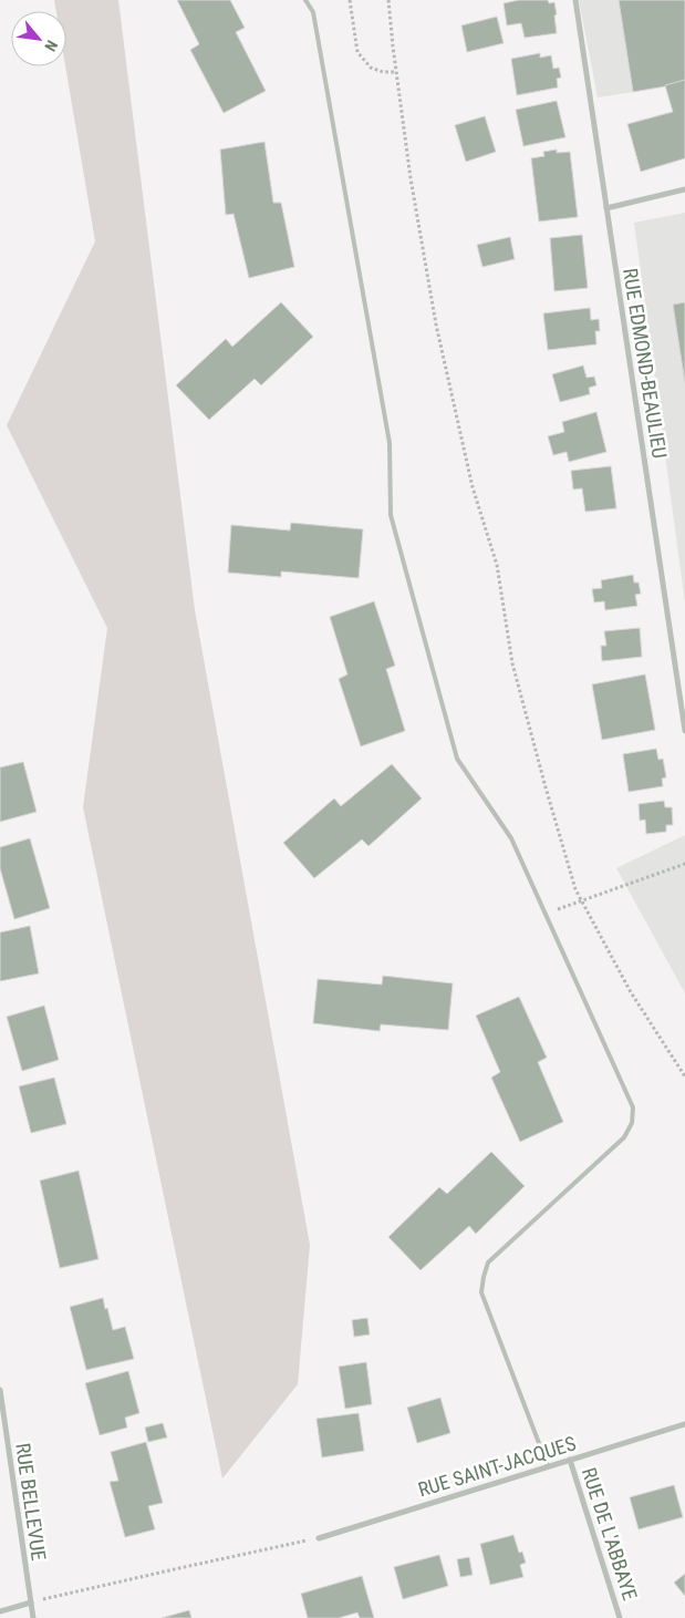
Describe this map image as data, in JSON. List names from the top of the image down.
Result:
{
  "streets": {
    "street": [
      "RUE EDMOND-BEAULIEU",
      "RUE SAINT-JACQUES",
      "RUE BELLEVUE",
      "RUE DE L'ABBAYE"
    ]
  },
  "crossings": [
    ["RUE SAINT-JACQUES", "RUE DE L'ABBAYE"]
  ],
  "north": "bottom right"
}
